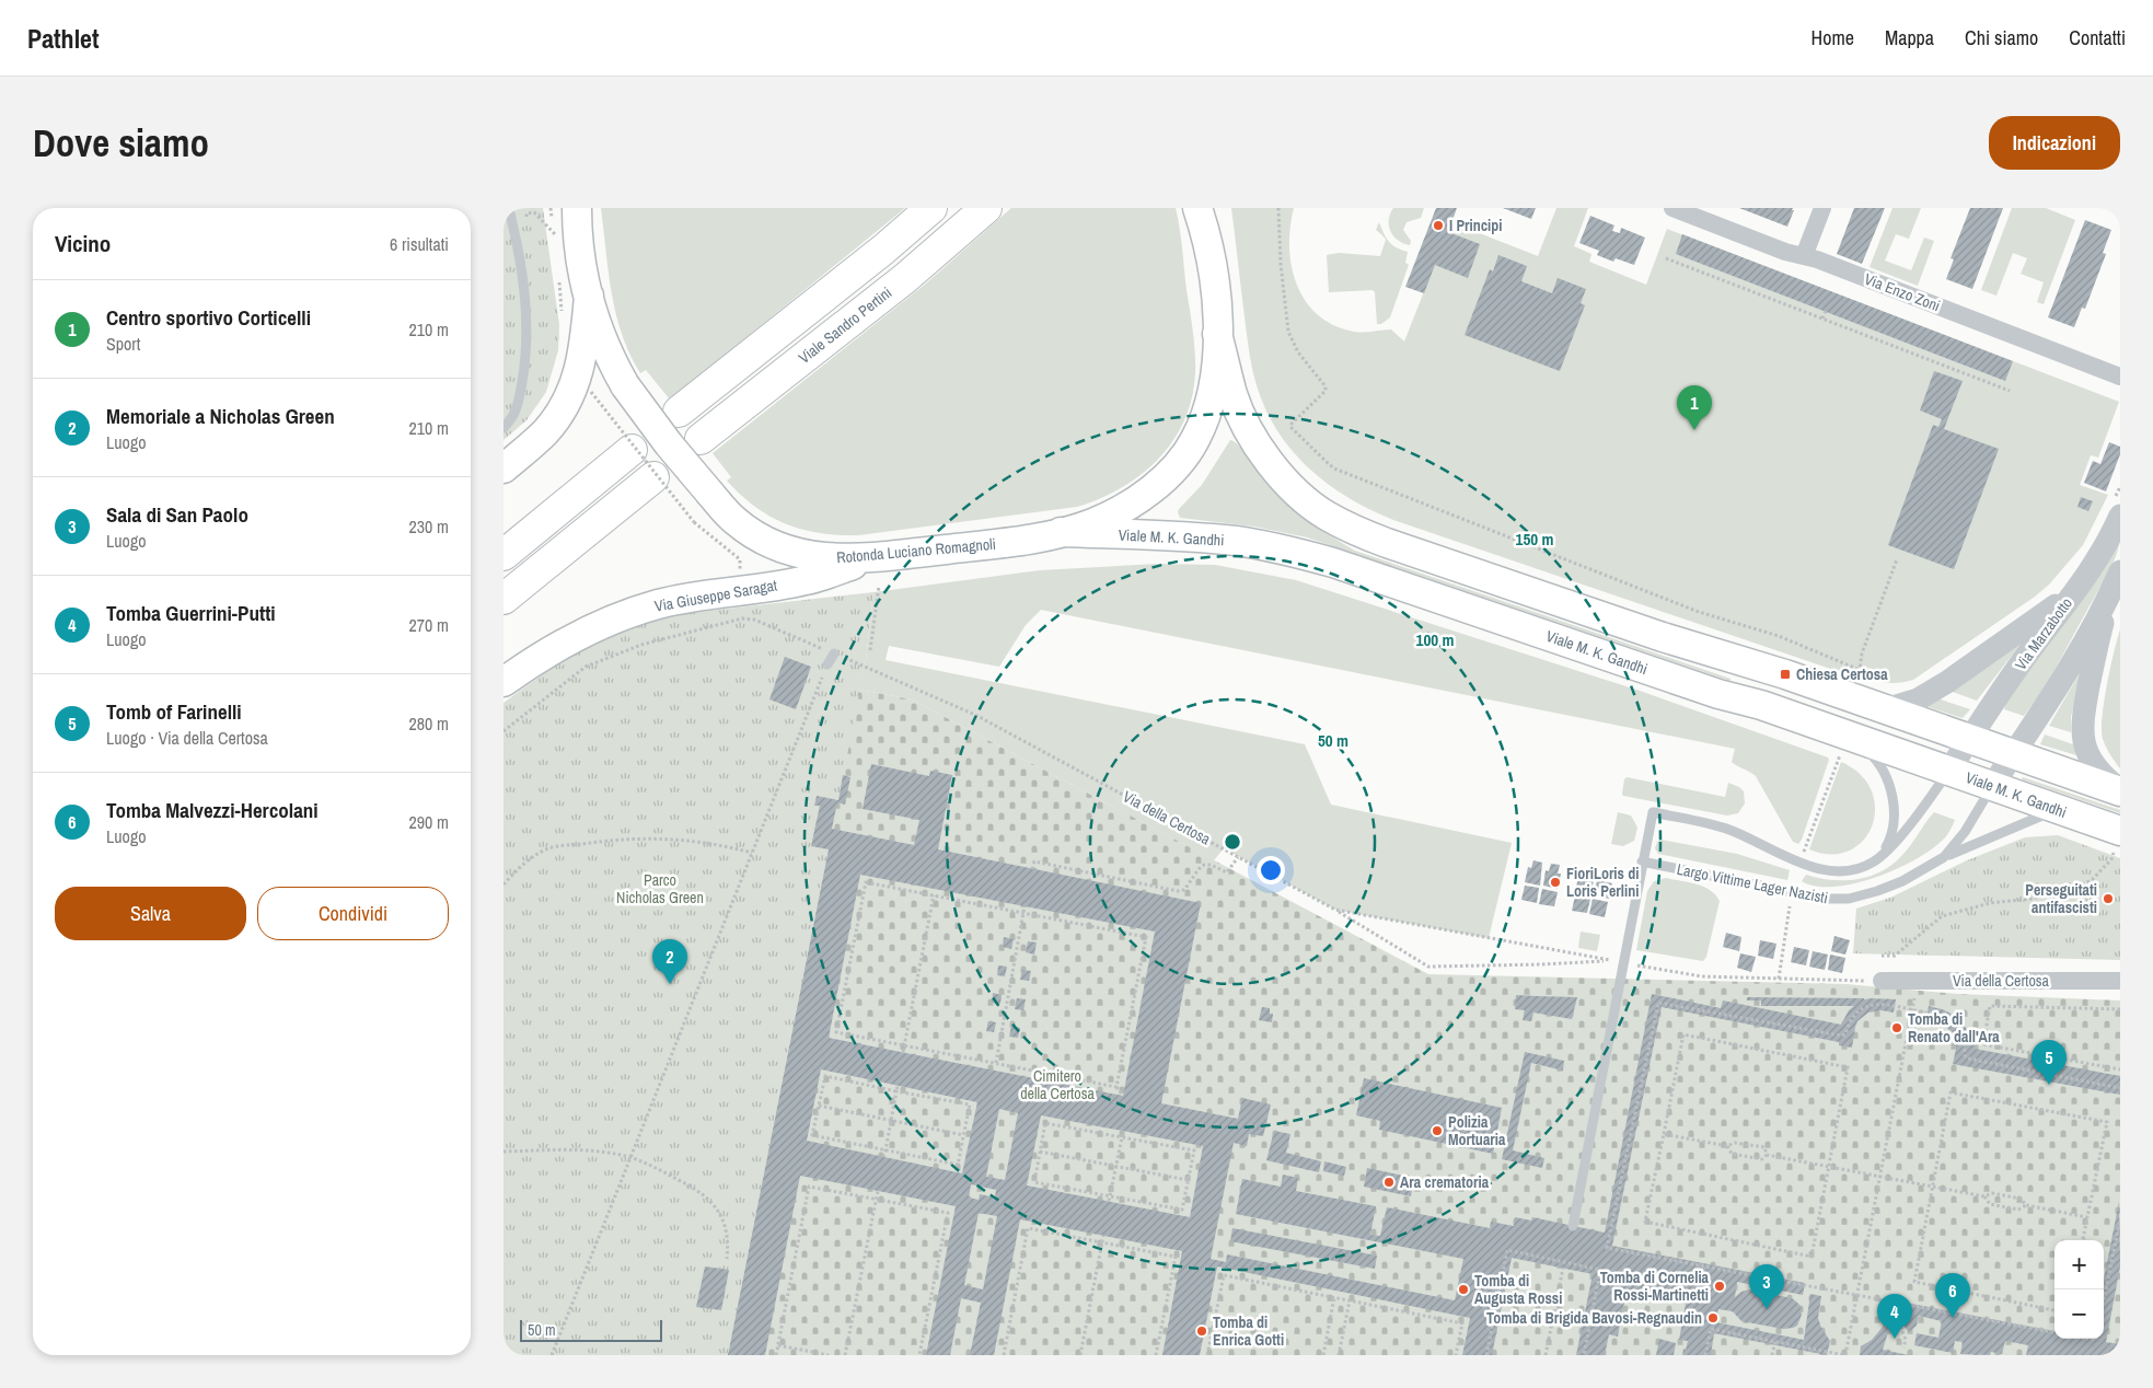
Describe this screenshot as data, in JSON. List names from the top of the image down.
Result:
{
  "streets": {
    "highway": ["Viale Sandro Pertini"],
    "main road": ["Viale M. K. Gandhi", "Rotonda Luciano Romagnoli", "Via Giuseppe Saragat"],
    "street": ["Via Enzo Zoni", "Via Marzabotto", "Via della Certosa"],
    "lane": ["Largo Vittime Lager Nazisti"]
  },
  "crossings": [
    ["Viale M. K. Gandhi", "Rotonda Luciano Romagnoli"],
    ["Viale M. K. Gandhi", "Via Marzabotto"],
    ["Viale M. K. Gandhi", "Largo Vittime Lager Nazisti"],
    ["Rotonda Luciano Romagnoli", "Via Giuseppe Saragat"]
  ],
  "parks": ["Parco Nicholas Green", "Cimitero della Certosa"],
  "places": {
    "other": [
      "I Principi",
      "FioriLoris di Loris Perlini",
      "Perseguitati antifascisti",
      "Tomba di Renato dall'Ara",
      "Polizia Mortuaria",
      "Ara crematoria",
      "Tomba di Cornelia Rossi-Martinetti",
      "Tomba di Augusta Rossi",
      "Tomba di Brigida Bavosi-Regnaudin",
      "Tomba di Enrica Gotti"
    ],
    "transit": ["Chiesa Certosa"]
  },
  "scale_bar": "50 m",
  "page": {
    "header": "Pathlet",
    "nav": [
      "Home",
      "Mappa",
      "Chi siamo",
      "Contatti"
    ],
    "buttons": [
      "Indicazioni",
      ["Salva", "Condividi"]
    ],
    "title": "Dove siamo",
    "heading": ["Vicino", "6 risultati"],
    "list": [
      {
        "mark": "1",
        "name": "Centro sportivo Corticelli",
        "note": "Sport",
        "value": "210 m"
      },
      {
        "mark": "2",
        "name": "Memoriale a Nicholas Green",
        "note": "Luogo",
        "value": "210 m"
      },
      {
        "mark": "3",
        "name": "Sala di San Paolo",
        "note": "Luogo",
        "value": "230 m"
      },
      {
        "mark": "4",
        "name": "Tomba Guerrini-Putti",
        "note": "Luogo",
        "value": "270 m"
      },
      {
        "mark": "5",
        "name": "Tomb of Farinelli",
        "note": "Luogo · Via della Certosa",
        "value": "280 m"
      },
      {
        "mark": "6",
        "name": "Tomba Malvezzi-Hercolani",
        "note": "Luogo",
        "value": "290 m"
      }
    ],
    "pins": [
      "1",
      "2",
      "5",
      "3",
      "6",
      "4"
    ],
    "map_buttons": ["+", "−"],
    "scale": "50 m"
  },
  "rings": ["150 m", "100 m", "50 m"]
}
